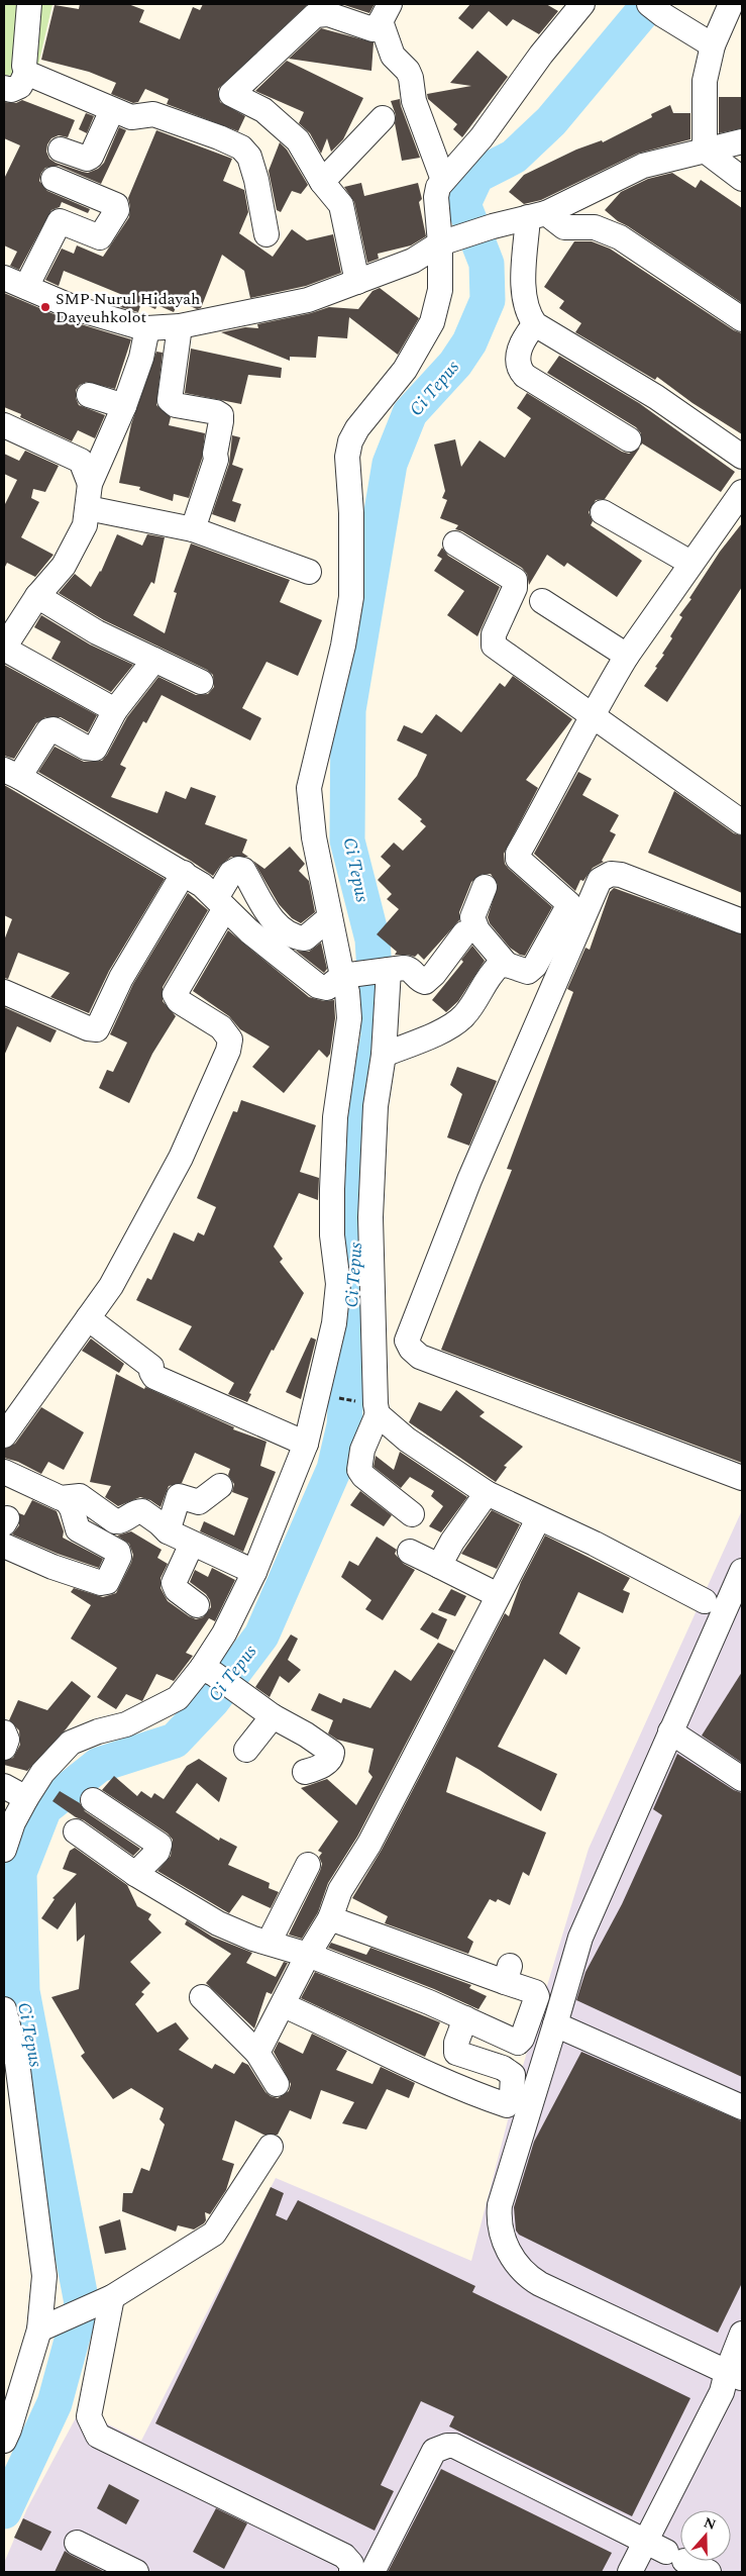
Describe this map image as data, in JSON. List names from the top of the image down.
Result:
{
  "water": ["Ci Tepus"],
  "places": ["SMP Nurul Hidayah Dayeuhkolot"],
  "north": "top"
}
